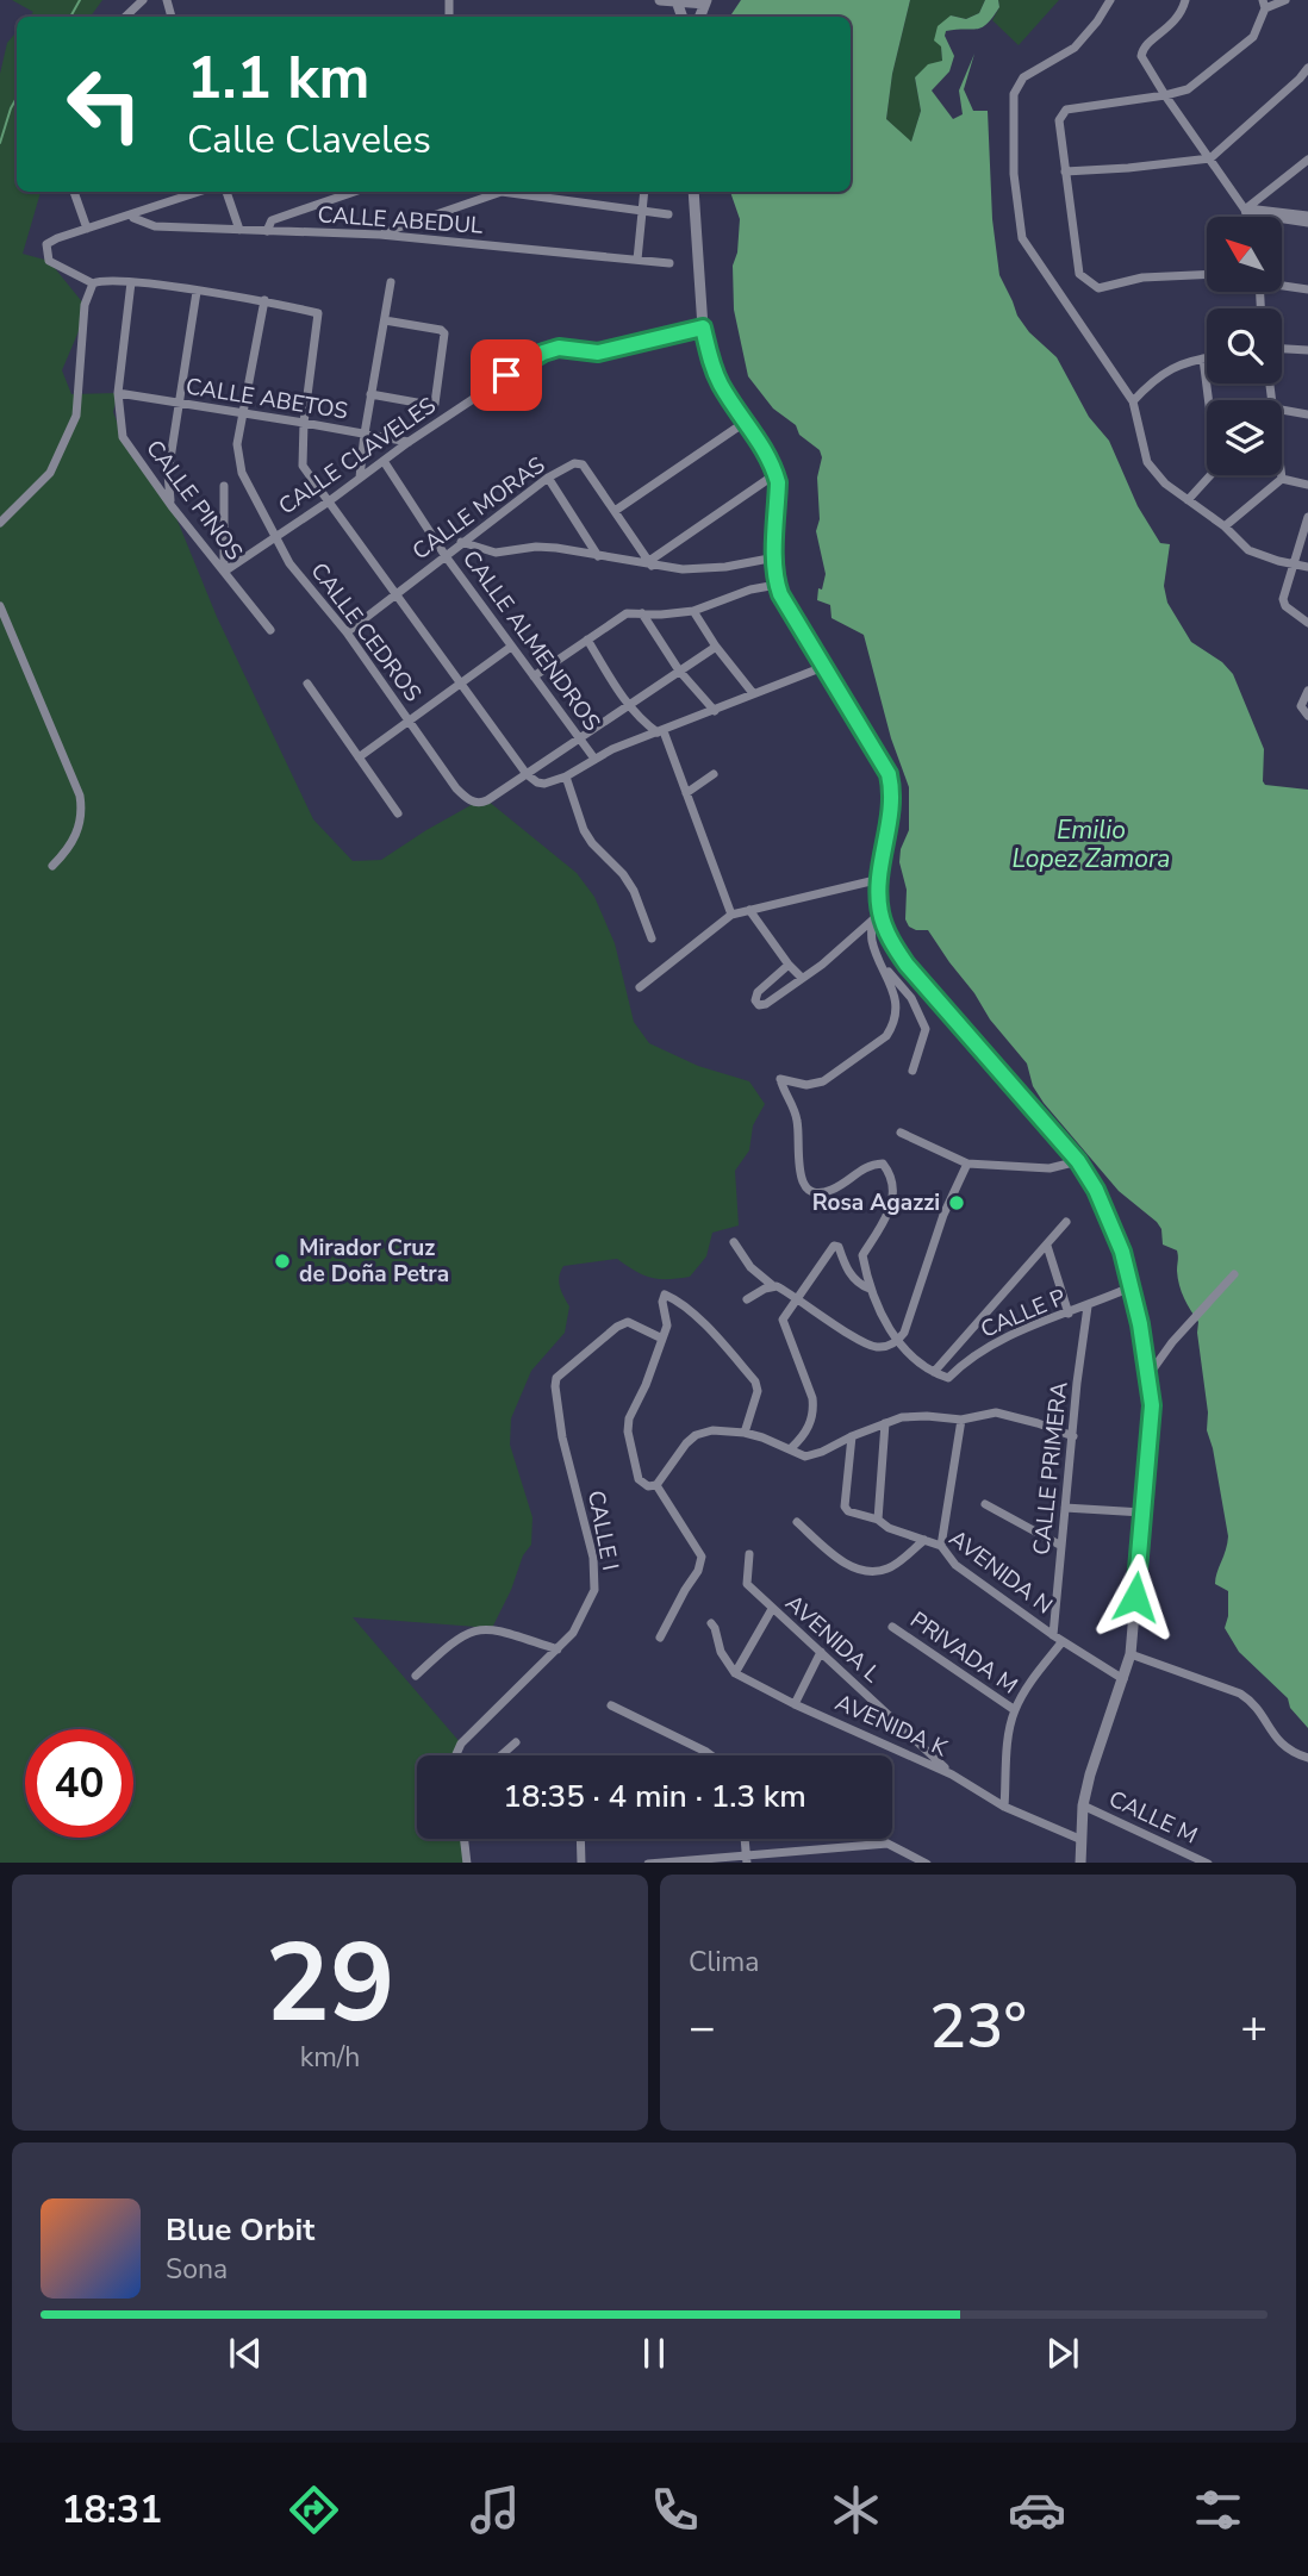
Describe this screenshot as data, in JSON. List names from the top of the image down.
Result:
{
  "streets": {
    "street": [
      "CALLE ABEDUL",
      "CALLE ABETOS",
      "CALLE CLAVELES",
      "CALLE PINOS",
      "CALLE MORAS",
      "CALLE CEDROS",
      "CALLE ALMENDROS",
      "CALLE P",
      "CALLE PRIMERA",
      "CALLE I",
      "AVENIDA N",
      "AVENIDA L",
      "PRIVADA M",
      "AVENIDA K",
      "CALLE M"
    ]
  },
  "crossings": [
    ["CALLE ABETOS", "CALLE CLAVELES"],
    ["CALLE ABETOS", "CALLE PINOS"],
    ["CALLE ABETOS", "CALLE CEDROS"],
    ["CALLE CLAVELES", "CALLE PINOS"],
    ["CALLE CLAVELES", "CALLE CEDROS"],
    ["CALLE CLAVELES", "CALLE ALMENDROS"],
    ["CALLE MORAS", "CALLE CEDROS"],
    ["CALLE MORAS", "CALLE ALMENDROS"],
    ["CALLE P", "CALLE PRIMERA"],
    ["CALLE PRIMERA", "AVENIDA N"],
    ["AVENIDA L", "AVENIDA K"]
  ],
  "water": ["Emilio Lopez Zamora"],
  "places": ["Rosa Agazzi", "Mirador Cruz de Doña Petra"],
  "north": "top left",
  "page": {
    "turn": ["1.1 km", "Calle Claveles"],
    "limit": "40",
    "trip": "18:35 · 4 min · 1.3 km",
    "tile": [
      ["29", "km/h"],
      "Clima"
    ],
    "heat": ["−", "23°", "+"],
    "song": ["Blue Orbit", "Sona"],
    "tabs": "18:31"
  }
}
